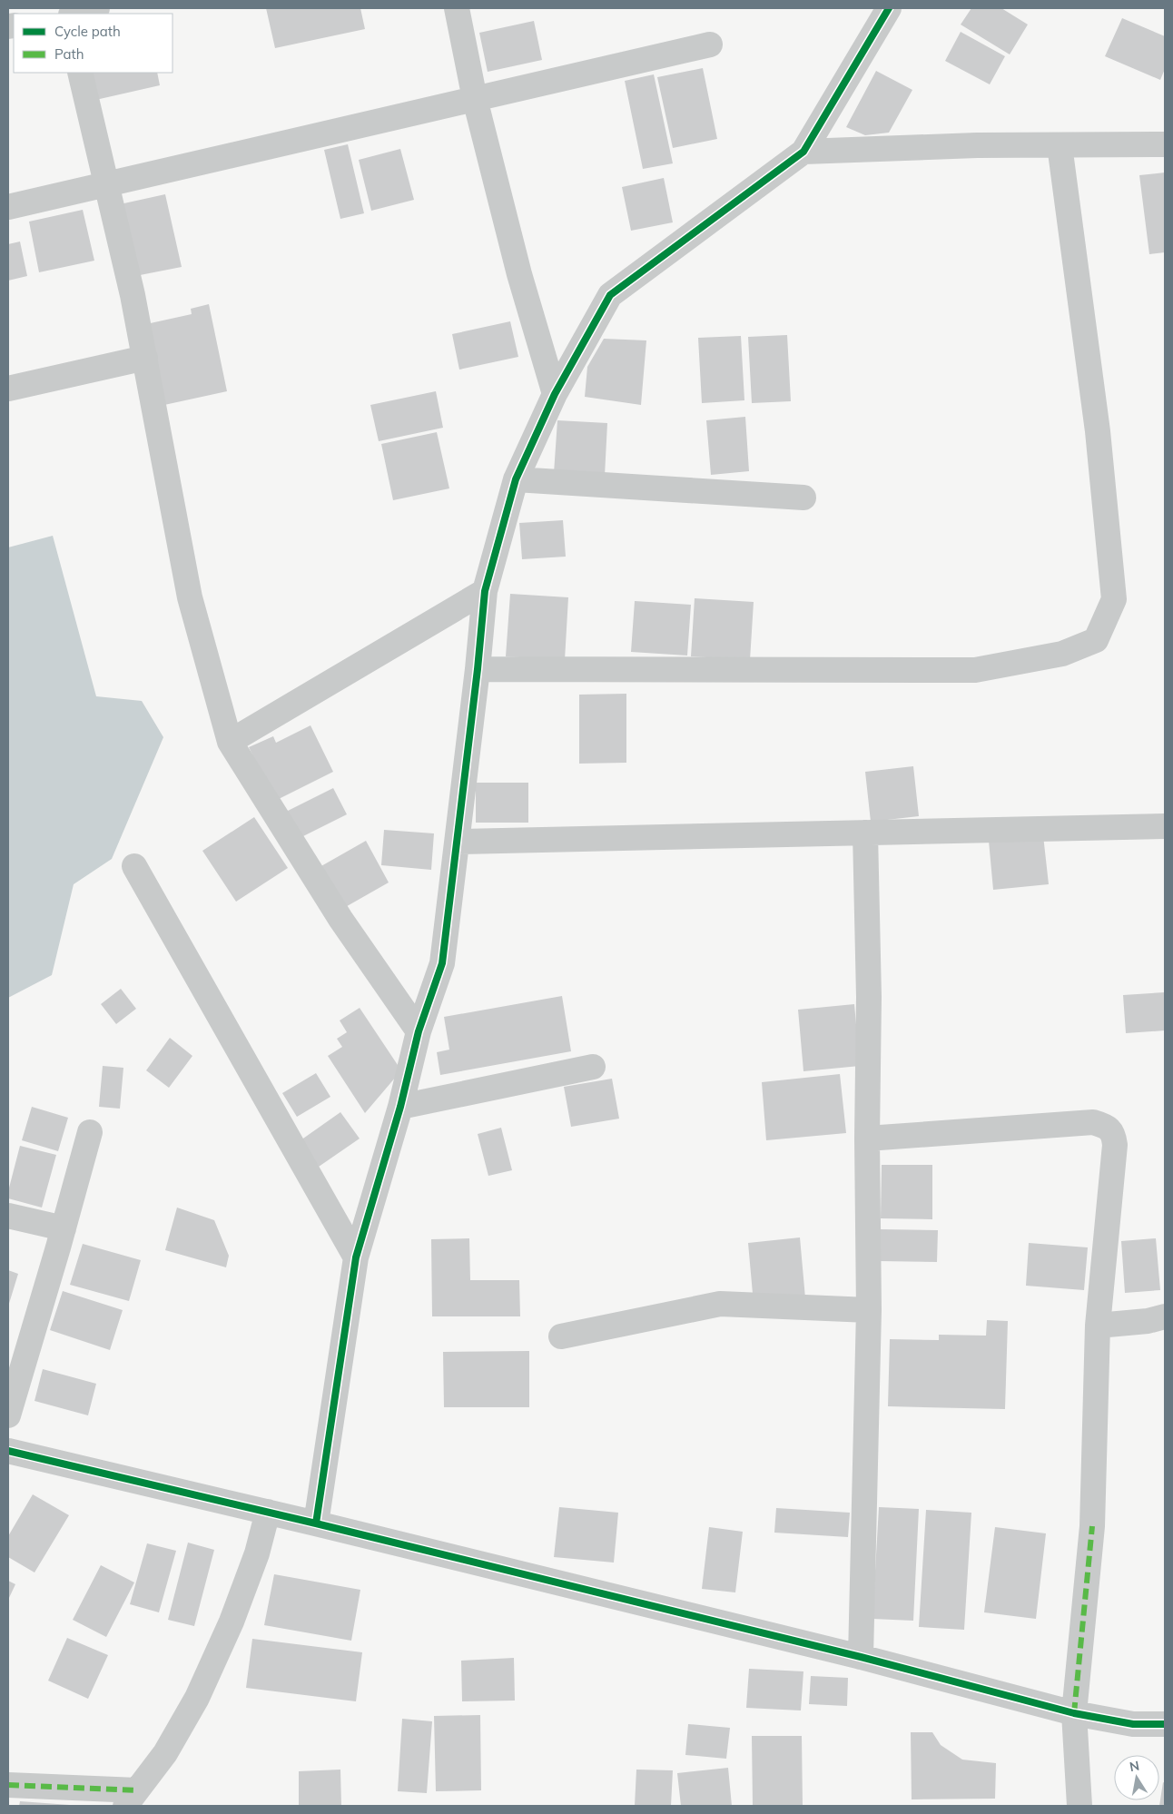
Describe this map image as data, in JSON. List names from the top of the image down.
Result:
{
  "legend": ["Cycle path", "Path"],
  "north": "top"
}
